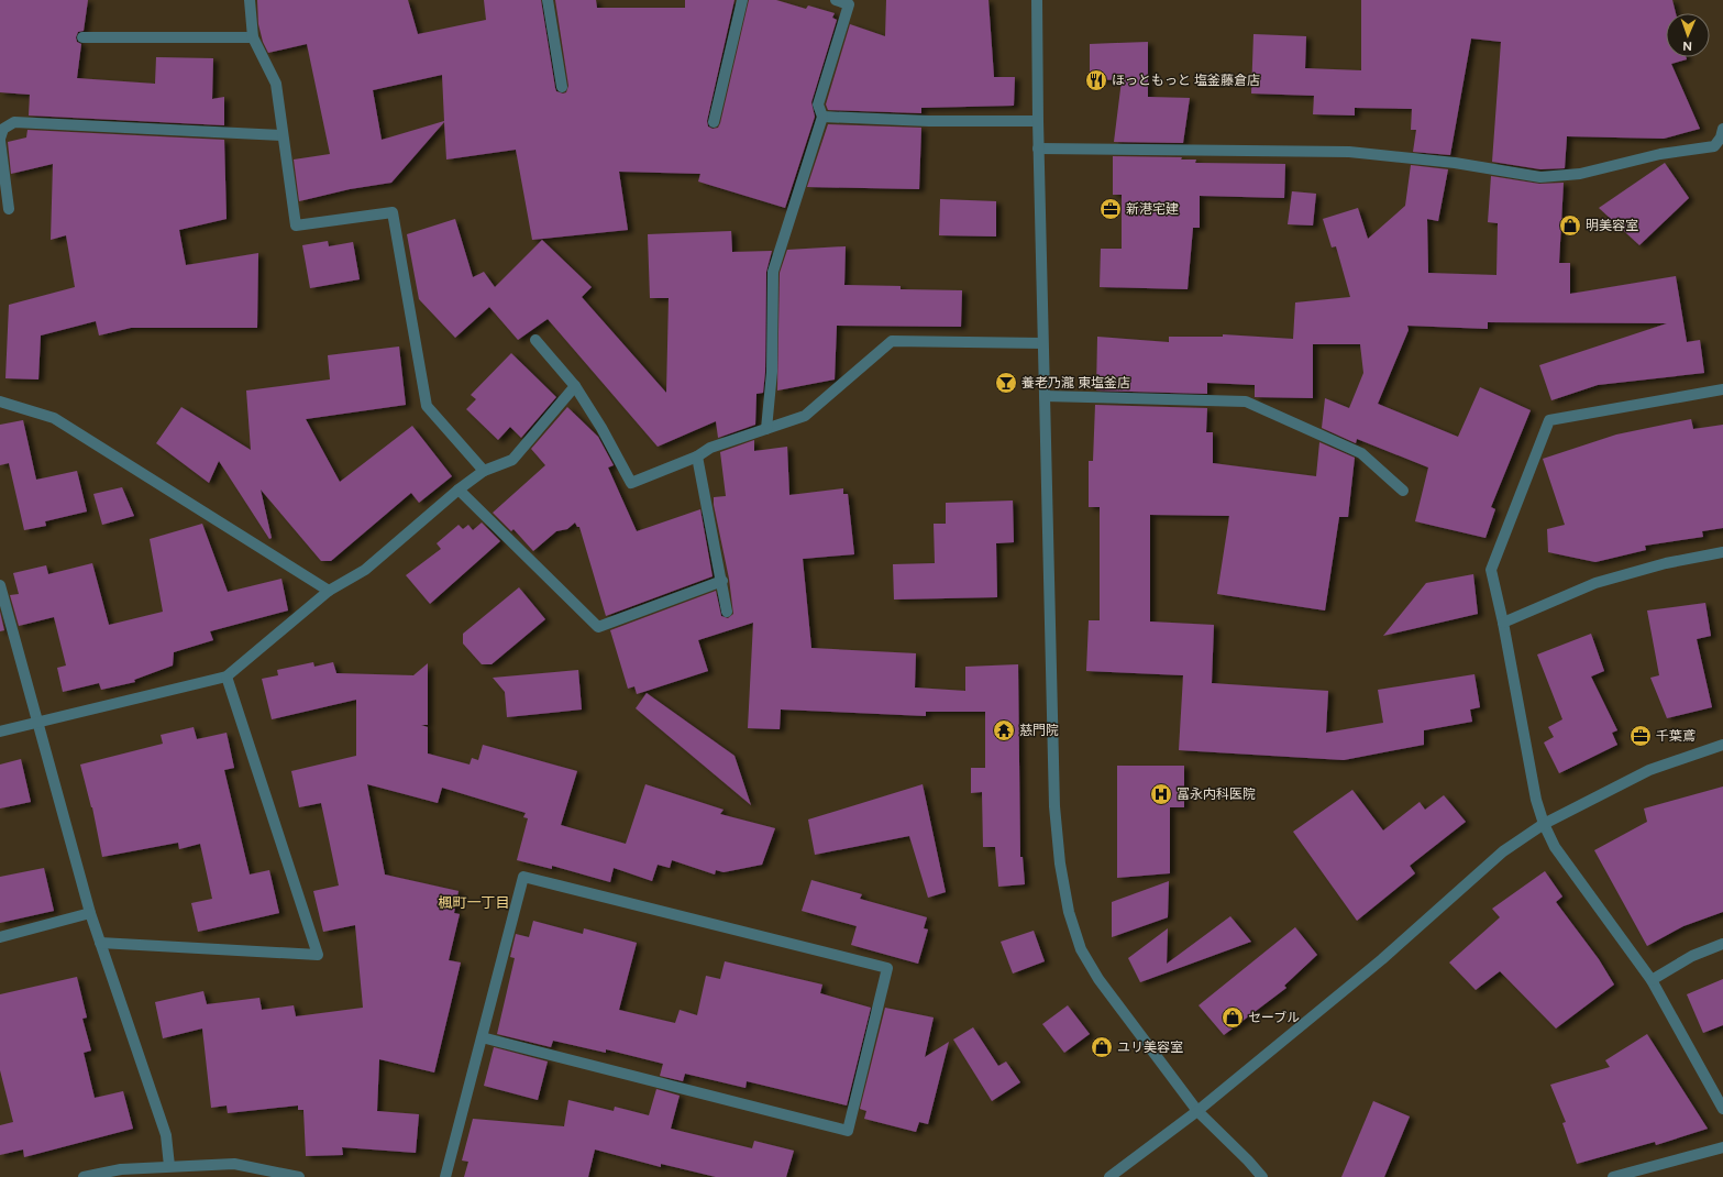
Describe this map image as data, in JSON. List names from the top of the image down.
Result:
{
  "districts": ["楓町一丁目"],
  "places": {
    "restaurant": ["ほっともっと 塩釜藤倉店"],
    "office": ["新港宅建", "千葉鳶"],
    "shop": ["明美容室", "セーブル", "ユリ美容室"],
    "bar": ["養老乃瀧 東塩釜店"],
    "temple": ["慈門院"],
    "hospital": ["冨永内科医院"]
  },
  "north": "bottom"
}
